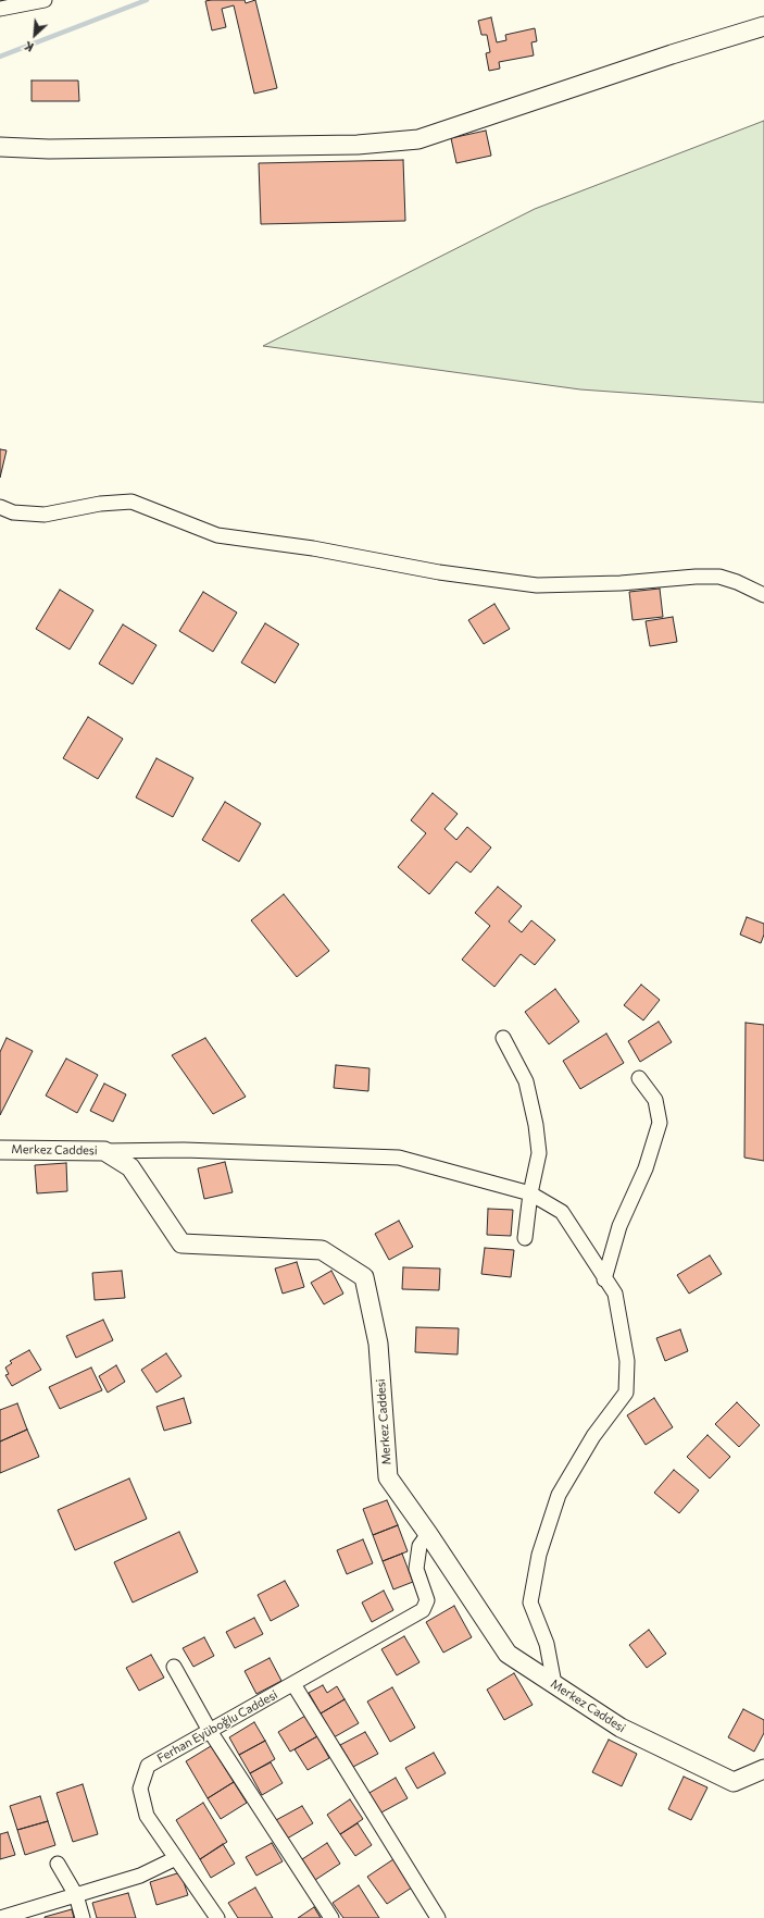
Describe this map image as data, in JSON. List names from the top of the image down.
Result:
{
  "streets": {
    "street": ["Merkez Caddesi", "Ferhan Eyüboğlu Caddesi"]
  },
  "crossings": [
    ["Merkez Caddesi", "Ferhan Eyüboğlu Caddesi"]
  ],
  "north": "bottom left"
}
